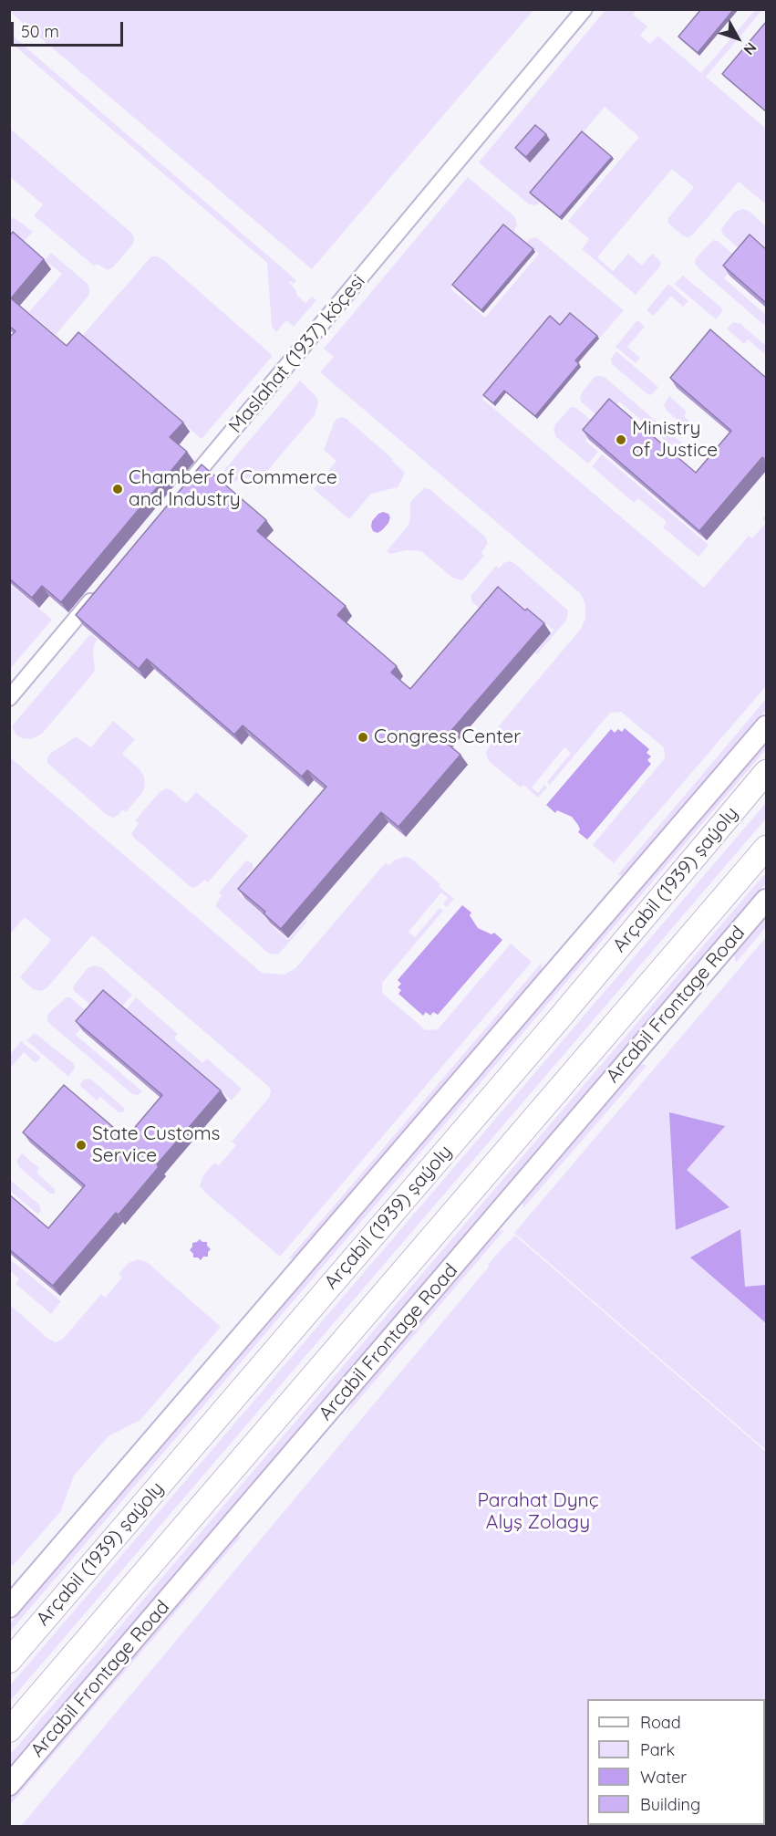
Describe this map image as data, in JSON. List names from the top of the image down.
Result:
{
  "streets": {
    "main road": ["Arçabil (1939) şaýoly"],
    "street": ["Maslahat (1937) köçesi", "Arcabil Frontage Road"]
  },
  "parks": ["Parahat Dynç Alyş Zolagy"],
  "places": [
    "Ministry of Justice",
    "Chamber of Commerce and Industry",
    "Congress Center",
    "State Customs Service"
  ],
  "legend": [
    "Road",
    "Park",
    "Water",
    "Building"
  ],
  "scale_bar": "50 m",
  "north": "bottom right"
}
